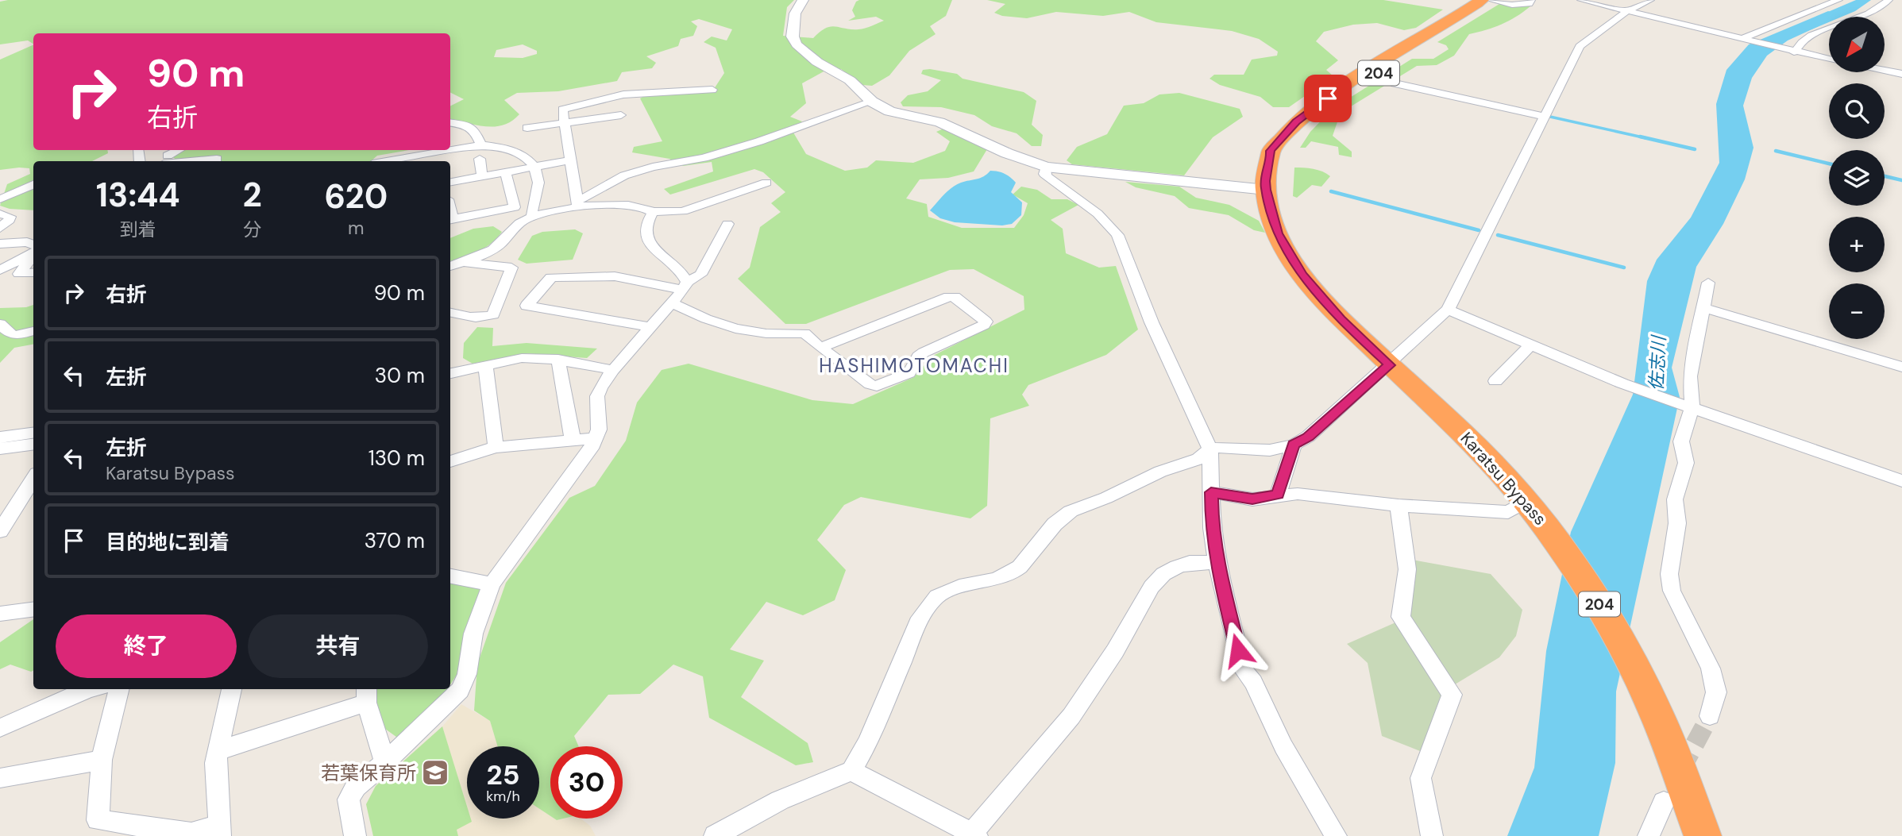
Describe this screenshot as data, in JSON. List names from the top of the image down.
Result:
{
  "streets": {
    "highway": ["204", "Karatsu Bypass"]
  },
  "districts": ["HASHIMOTOMACHI"],
  "water": ["佐志川"],
  "places": {
    "school or university": ["若葉保育所"]
  },
  "north": "bottom left",
  "page": {
    "map_buttons": ["+", "−"],
    "turn": ["90 m", "右折"],
    "eta": [
      "13:44",
      "到着",
      "2",
      "分",
      "620",
      "m"
    ],
    "list": [
      {
        "name": "右折",
        "value": "90 m"
      },
      {
        "name": "左折",
        "value": "30 m"
      },
      {
        "name": "左折",
        "note": "Karatsu Bypass",
        "value": "130 m"
      },
      {
        "name": "目的地に到着",
        "value": "370 m"
      }
    ],
    "buttons": ["終了", "共有"],
    "speed": "25 km/h",
    "limit": "30"
  }
}
